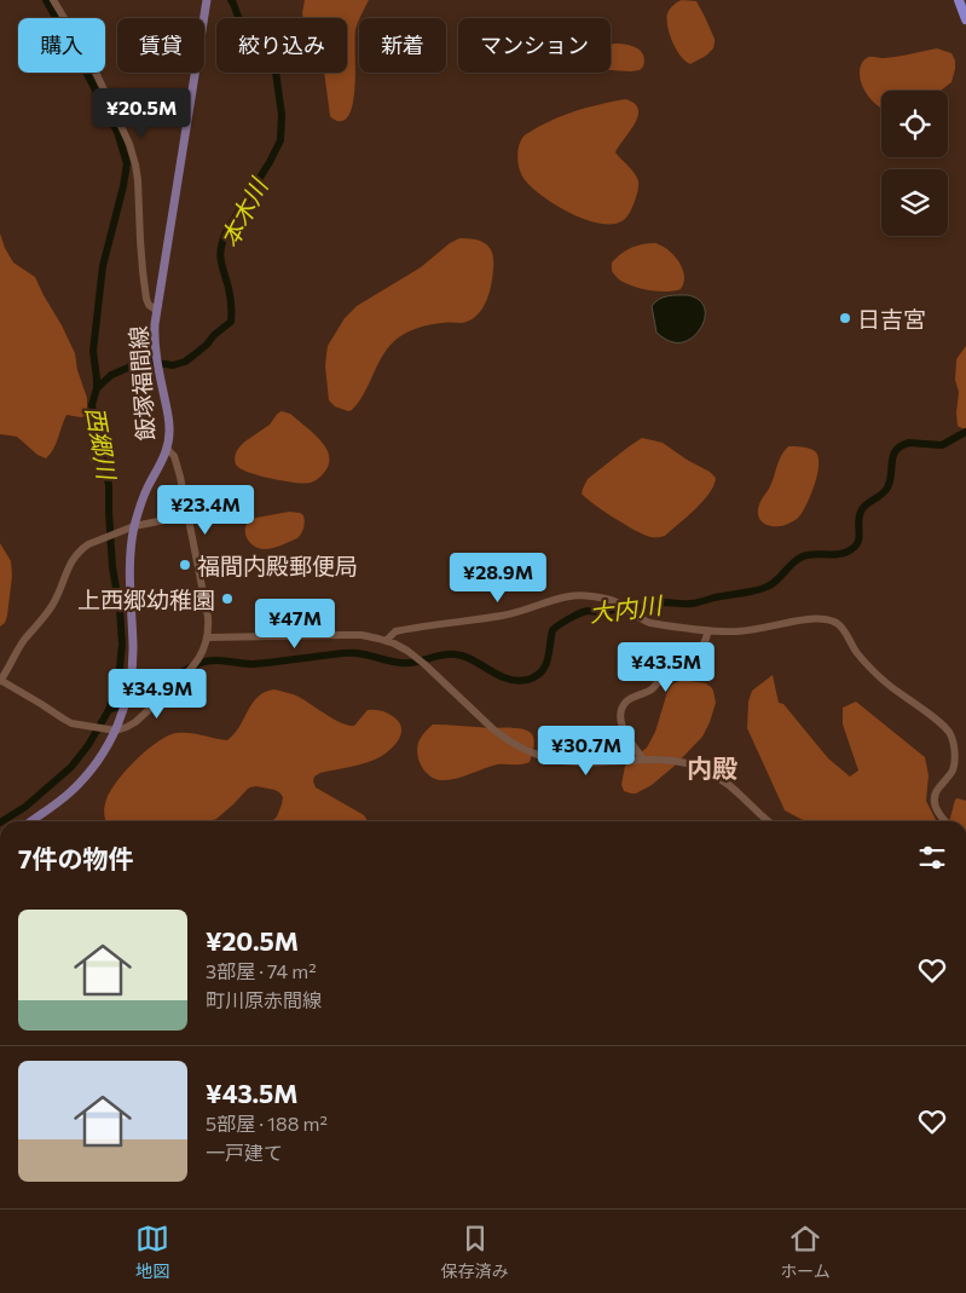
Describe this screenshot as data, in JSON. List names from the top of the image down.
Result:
{
  "streets": {
    "main road": ["飯塚福間線"]
  },
  "districts": ["内殿"],
  "water": ["本木川", "西郷川", "大内川"],
  "places": ["日吉宮", "福間内殿郵便局", "上西郷幼稚園"],
  "page": {
    "chip": [
      "購入",
      "賃貸",
      "絞り込み",
      "新着",
      "マンション"
    ],
    "price": [
      "¥20.5M",
      "¥23.4M",
      "¥28.9M",
      "¥47M",
      "¥43.5M",
      "¥34.9M",
      "¥30.7M"
    ],
    "heading": "7件の物件",
    "list": [
      {
        "name": "¥20.5M",
        "note": "3部屋 · 74 m² · 町川原赤間線"
      },
      {
        "name": "¥43.5M",
        "note": "5部屋 · 188 m² · 一戸建て"
      }
    ],
    "tabs": ["地図", "保存済み", "ホーム"]
  }
}
